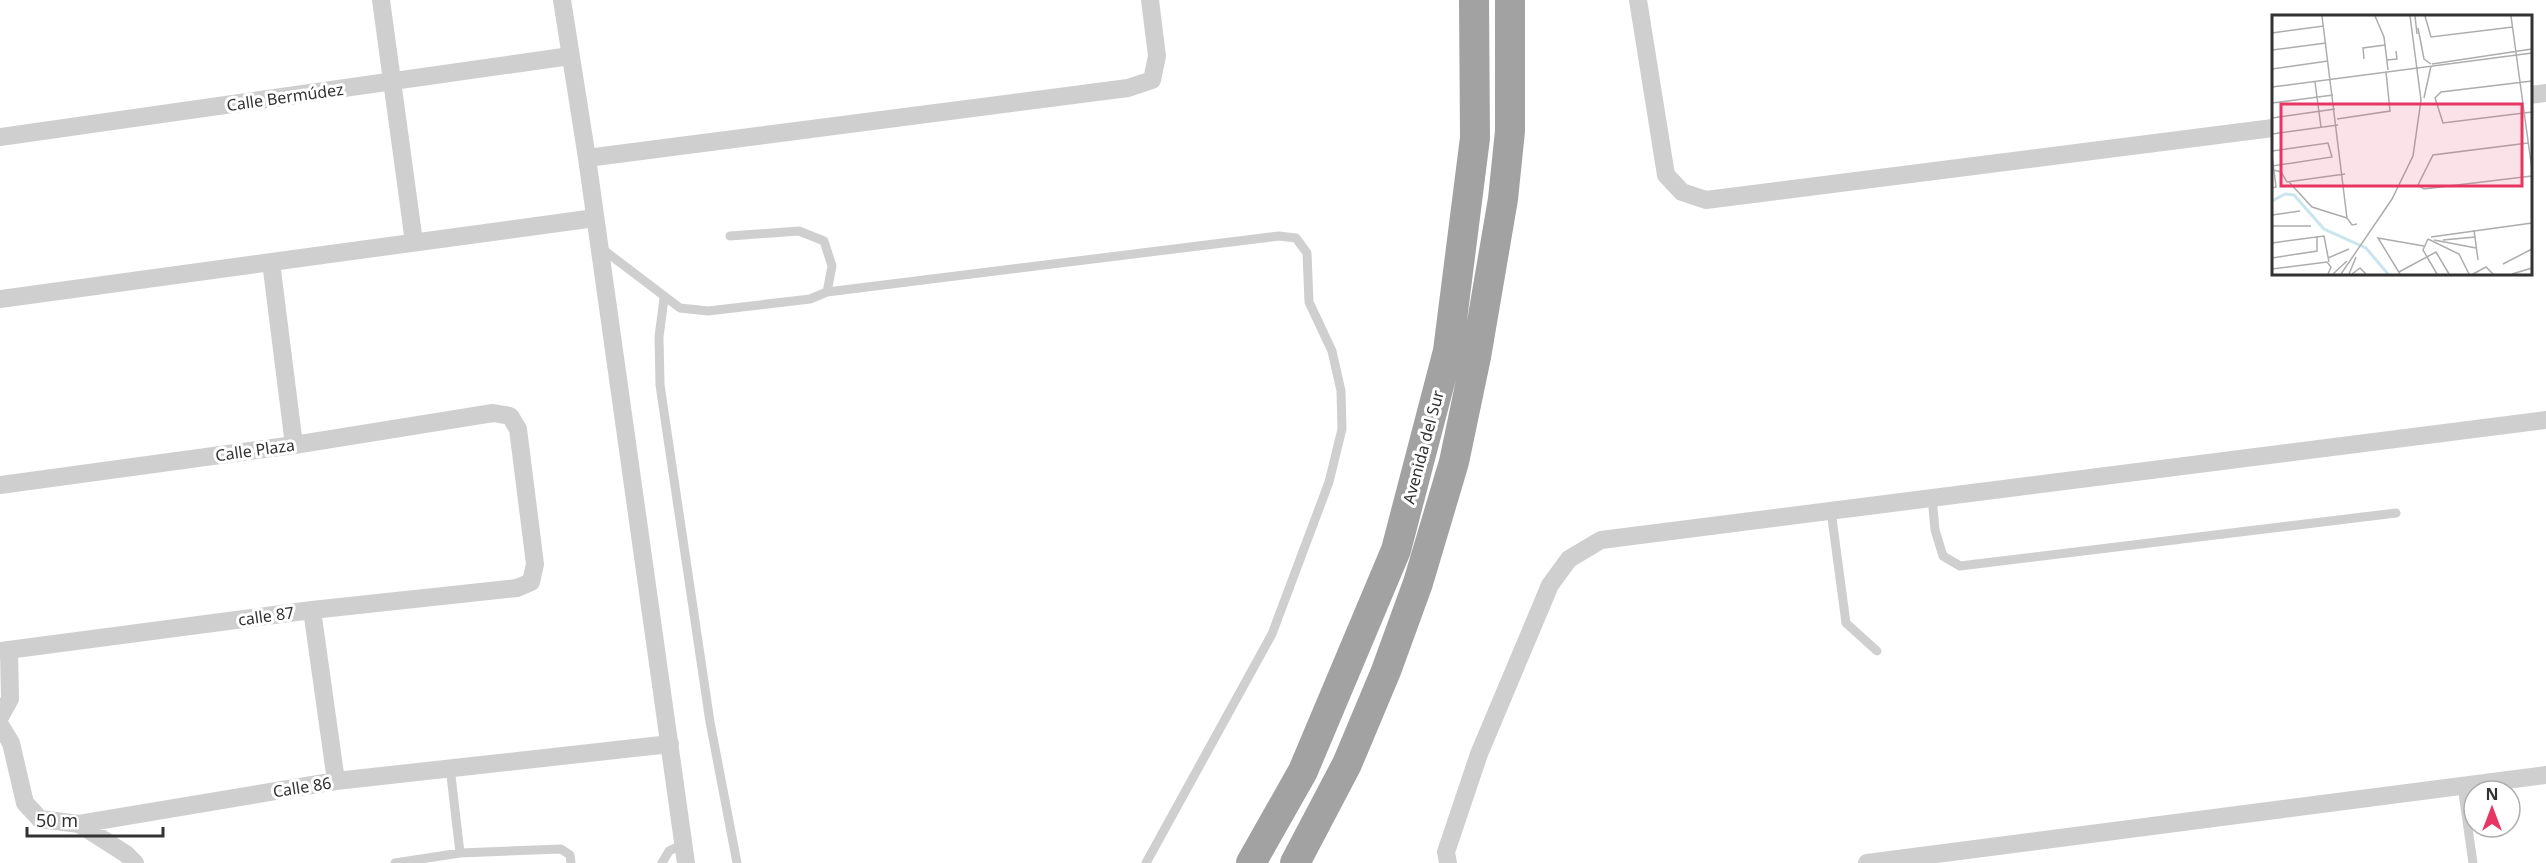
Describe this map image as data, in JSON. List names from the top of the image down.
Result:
{
  "streets": {
    "highway": ["Avenida del Sur"],
    "street": [
      "Calle Bermúdez",
      "Calle Plaza",
      "calle 87",
      "Calle 86"
    ]
  },
  "crossings": [
    ["Calle Plaza", "calle 87"]
  ],
  "scale_bar": "50 m",
  "north": "top"
}
